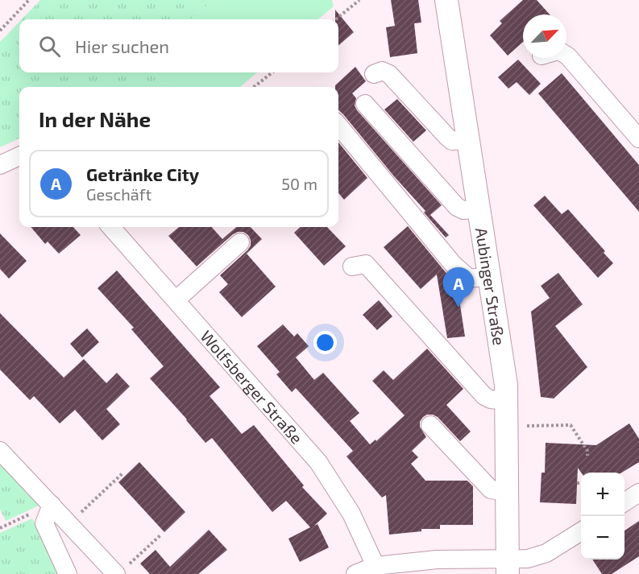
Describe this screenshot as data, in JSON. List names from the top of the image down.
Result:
{
  "streets": {
    "main road": ["Aubinger Straße"],
    "street": ["Wolfsberger Straße"]
  },
  "north": "top right",
  "page": {
    "search": "Hier suchen",
    "heading": "In der Nähe",
    "list": [
      {
        "mark": "A",
        "name": "Getränke City",
        "note": "Geschäft",
        "value": "50 m"
      }
    ],
    "pins": "A",
    "map_buttons": ["+", "−"]
  }
}
